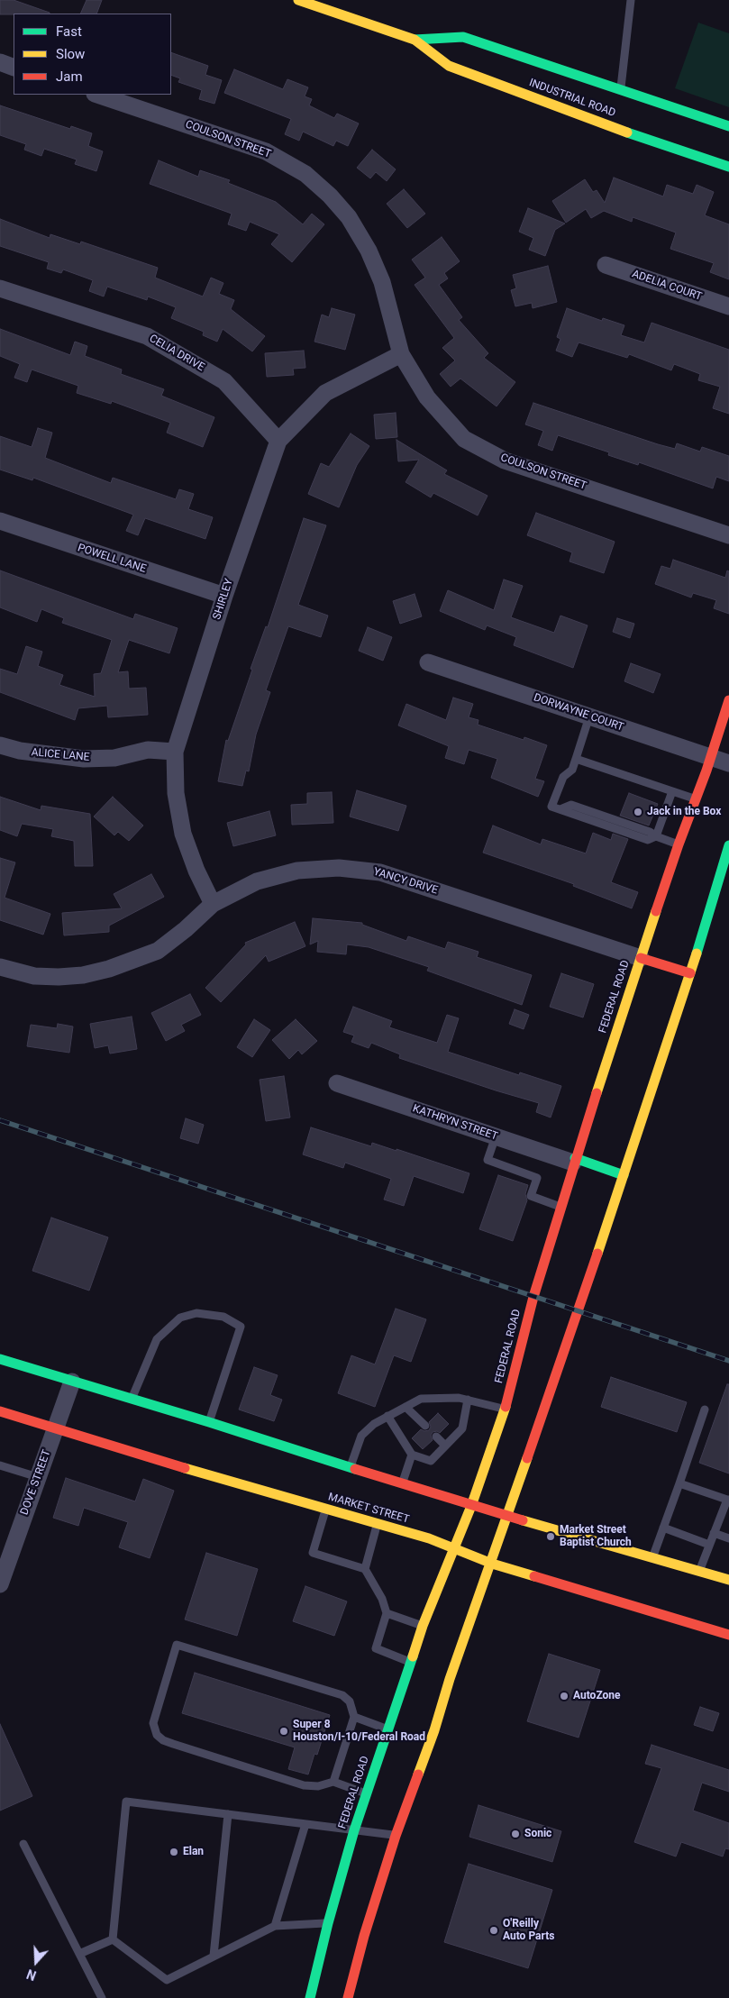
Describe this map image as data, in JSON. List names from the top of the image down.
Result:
{
  "streets": {
    "main road": ["INDUSTRIAL ROAD", "FEDERAL ROAD", "MARKET STREET"],
    "street": [
      "COULSON STREET",
      "ADELIA COURT",
      "CELIA DRIVE",
      "POWELL LANE",
      "SHIRLEY",
      "DORWAYNE COURT",
      "ALICE LANE",
      "YANCY DRIVE",
      "KATHRYN STREET",
      "DOVE STREET"
    ]
  },
  "crossings": [
    ["COULSON STREET", "SHIRLEY"],
    ["CELIA DRIVE", "SHIRLEY"],
    ["POWELL LANE", "SHIRLEY"],
    ["SHIRLEY", "ALICE LANE"],
    ["SHIRLEY", "YANCY DRIVE"],
    ["DORWAYNE COURT", "FEDERAL ROAD"],
    ["YANCY DRIVE", "FEDERAL ROAD"],
    ["FEDERAL ROAD", "KATHRYN STREET"],
    ["FEDERAL ROAD", "MARKET STREET"],
    ["DOVE STREET", "MARKET STREET"]
  ],
  "places": [
    "Jack in the Box",
    "Market Street Baptist Church",
    "AutoZone",
    "Super 8 Houston/I-10/Federal Road",
    "Sonic",
    "Elan",
    "O'Reilly Auto Parts"
  ],
  "legend": ["Fast", "Slow", "Jam"],
  "north": "bottom"
}
